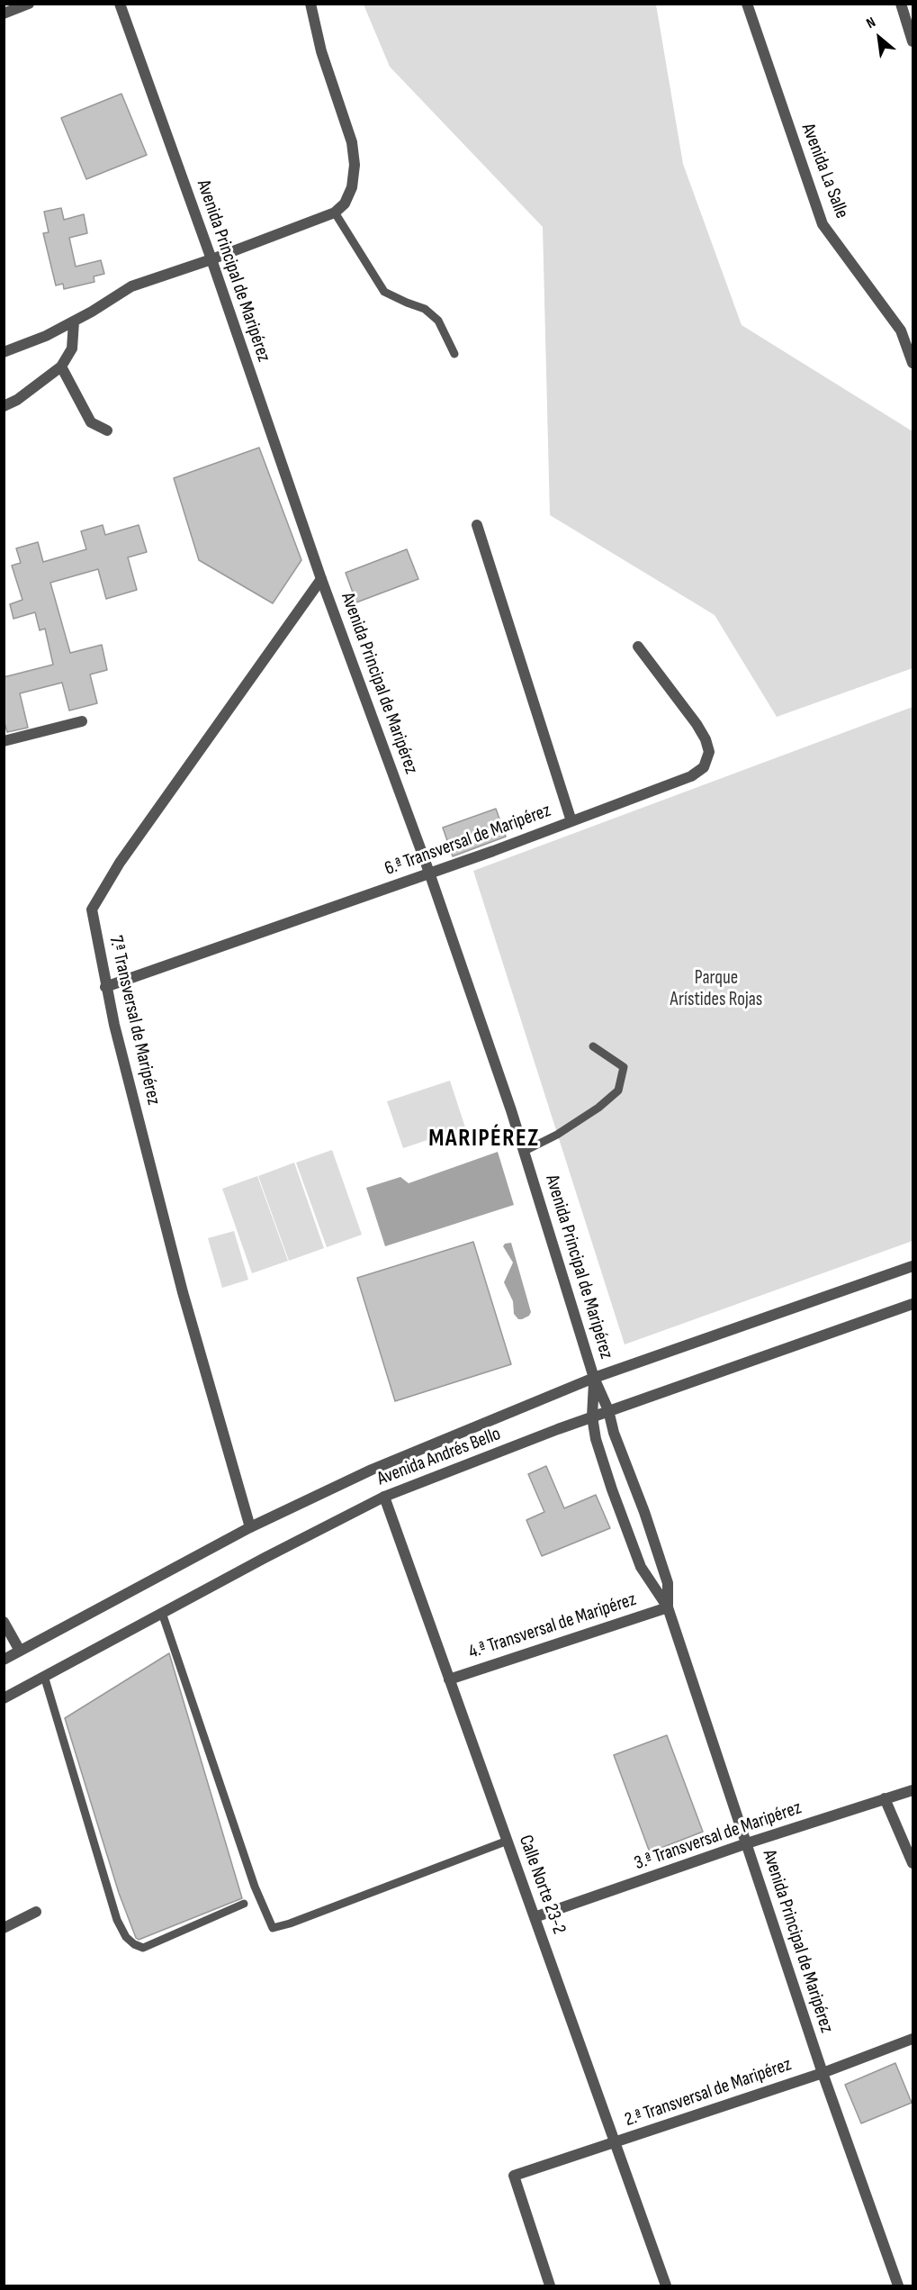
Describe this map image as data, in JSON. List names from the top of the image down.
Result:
{
  "streets": {
    "street": [
      "Avenida La Salle",
      "Avenida Principal de Maripérez",
      "6.ª Transversal de Maripérez",
      "7.ª Transversal de Maripérez",
      "Avenida Andrés Bello",
      "4.ª Transversal de Maripérez",
      "3.ª Transversal de Maripérez",
      "Calle Norte 23-2",
      "2.ª Transversal de Maripérez"
    ]
  },
  "crossings": [
    ["Avenida Principal de Maripérez", "6.ª Transversal de Maripérez"],
    ["Avenida Principal de Maripérez", "7.ª Transversal de Maripérez"],
    ["Avenida Principal de Maripérez", "Avenida Andrés Bello"],
    ["Avenida Principal de Maripérez", "4.ª Transversal de Maripérez"],
    ["Avenida Principal de Maripérez", "3.ª Transversal de Maripérez"],
    ["Avenida Principal de Maripérez", "2.ª Transversal de Maripérez"],
    ["6.ª Transversal de Maripérez", "7.ª Transversal de Maripérez"],
    ["7.ª Transversal de Maripérez", "Avenida Andrés Bello"],
    ["Avenida Andrés Bello", "Calle Norte 23-2"],
    ["4.ª Transversal de Maripérez", "Calle Norte 23-2"],
    ["3.ª Transversal de Maripérez", "Calle Norte 23-2"],
    ["Calle Norte 23-2", "2.ª Transversal de Maripérez"]
  ],
  "districts": ["MARIPÉREZ"],
  "parks": ["Parque Arístides Rojas"],
  "north": "top left"
}
